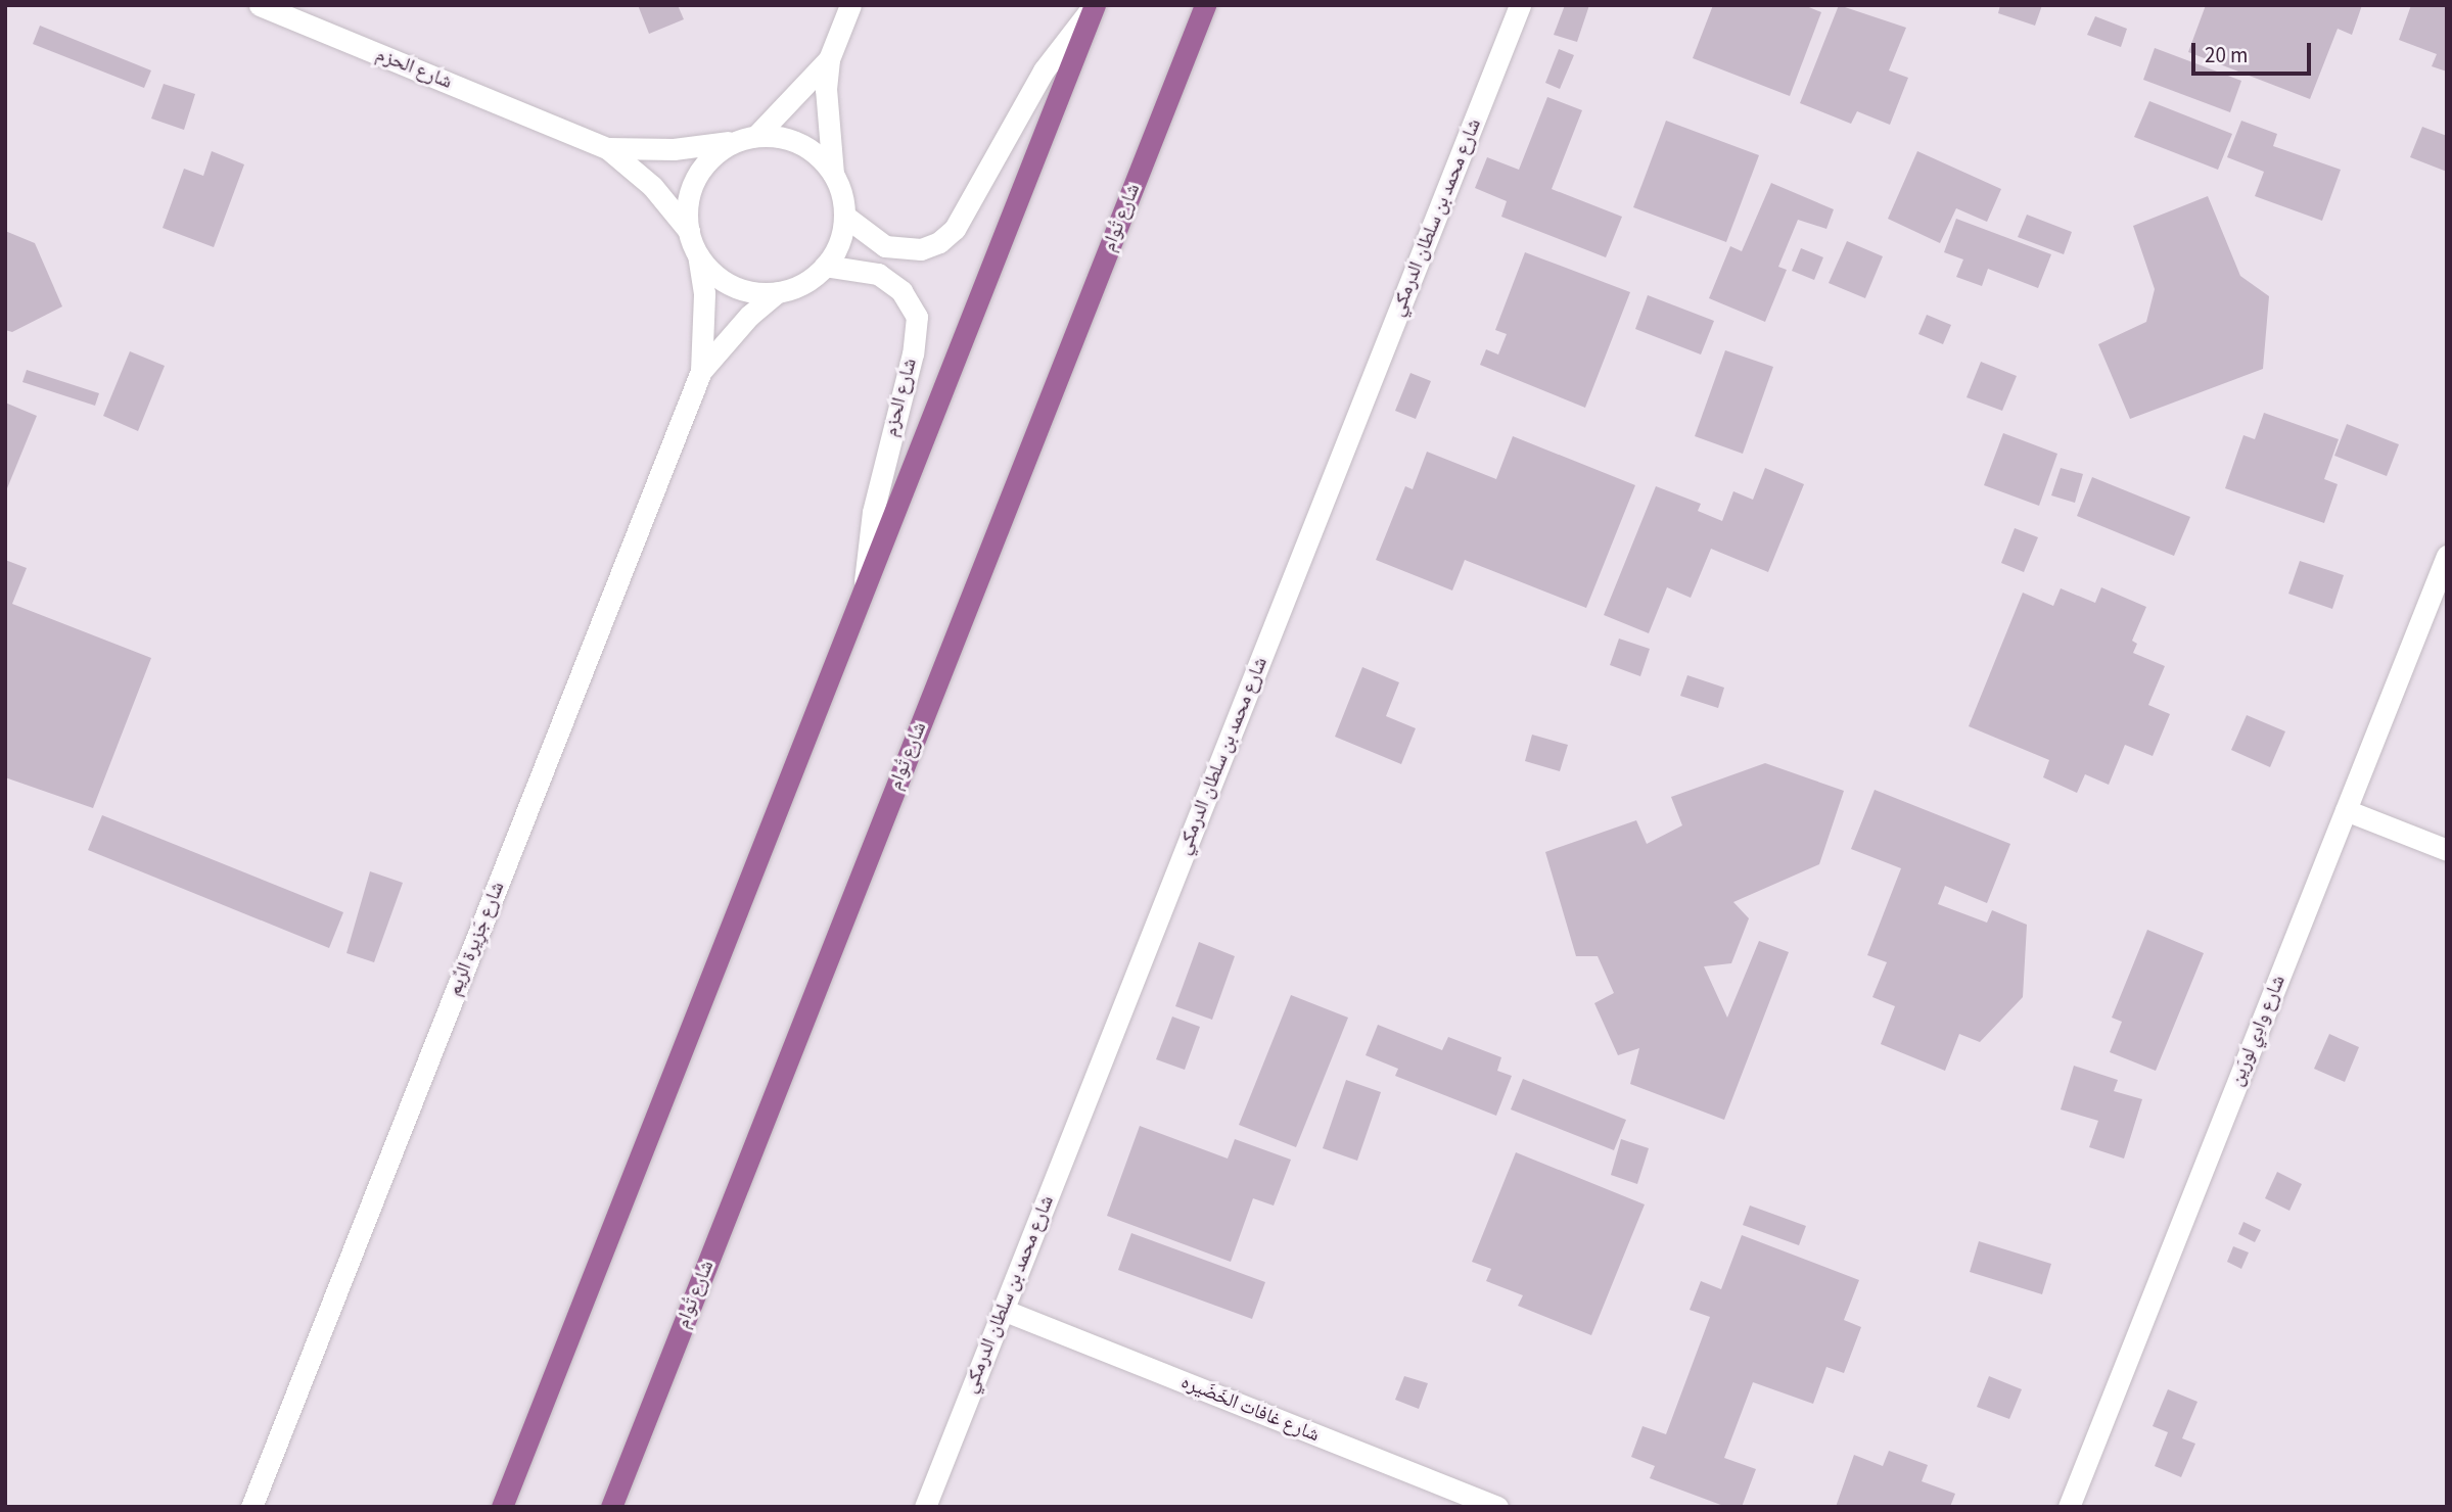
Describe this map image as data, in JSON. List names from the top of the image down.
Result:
{
  "streets": {
    "main road": ["شارع تُوام"],
    "street": [
      "شارع الحزم",
      "شارع محمد بن سلطان الدرمكي",
      "شارع جَزِيرة الرِّيم",
      "شارع وادِي لورَين",
      "شارع غافات الخَضَيره"
    ]
  },
  "crossings": [
    ["شارع الحزم", "شارع جَزِيرة الرِّيم"],
    ["شارع محمد بن سلطان الدرمكي", "شارع غافات الخَضَيره"]
  ],
  "scale_bar": "20 m"
}
